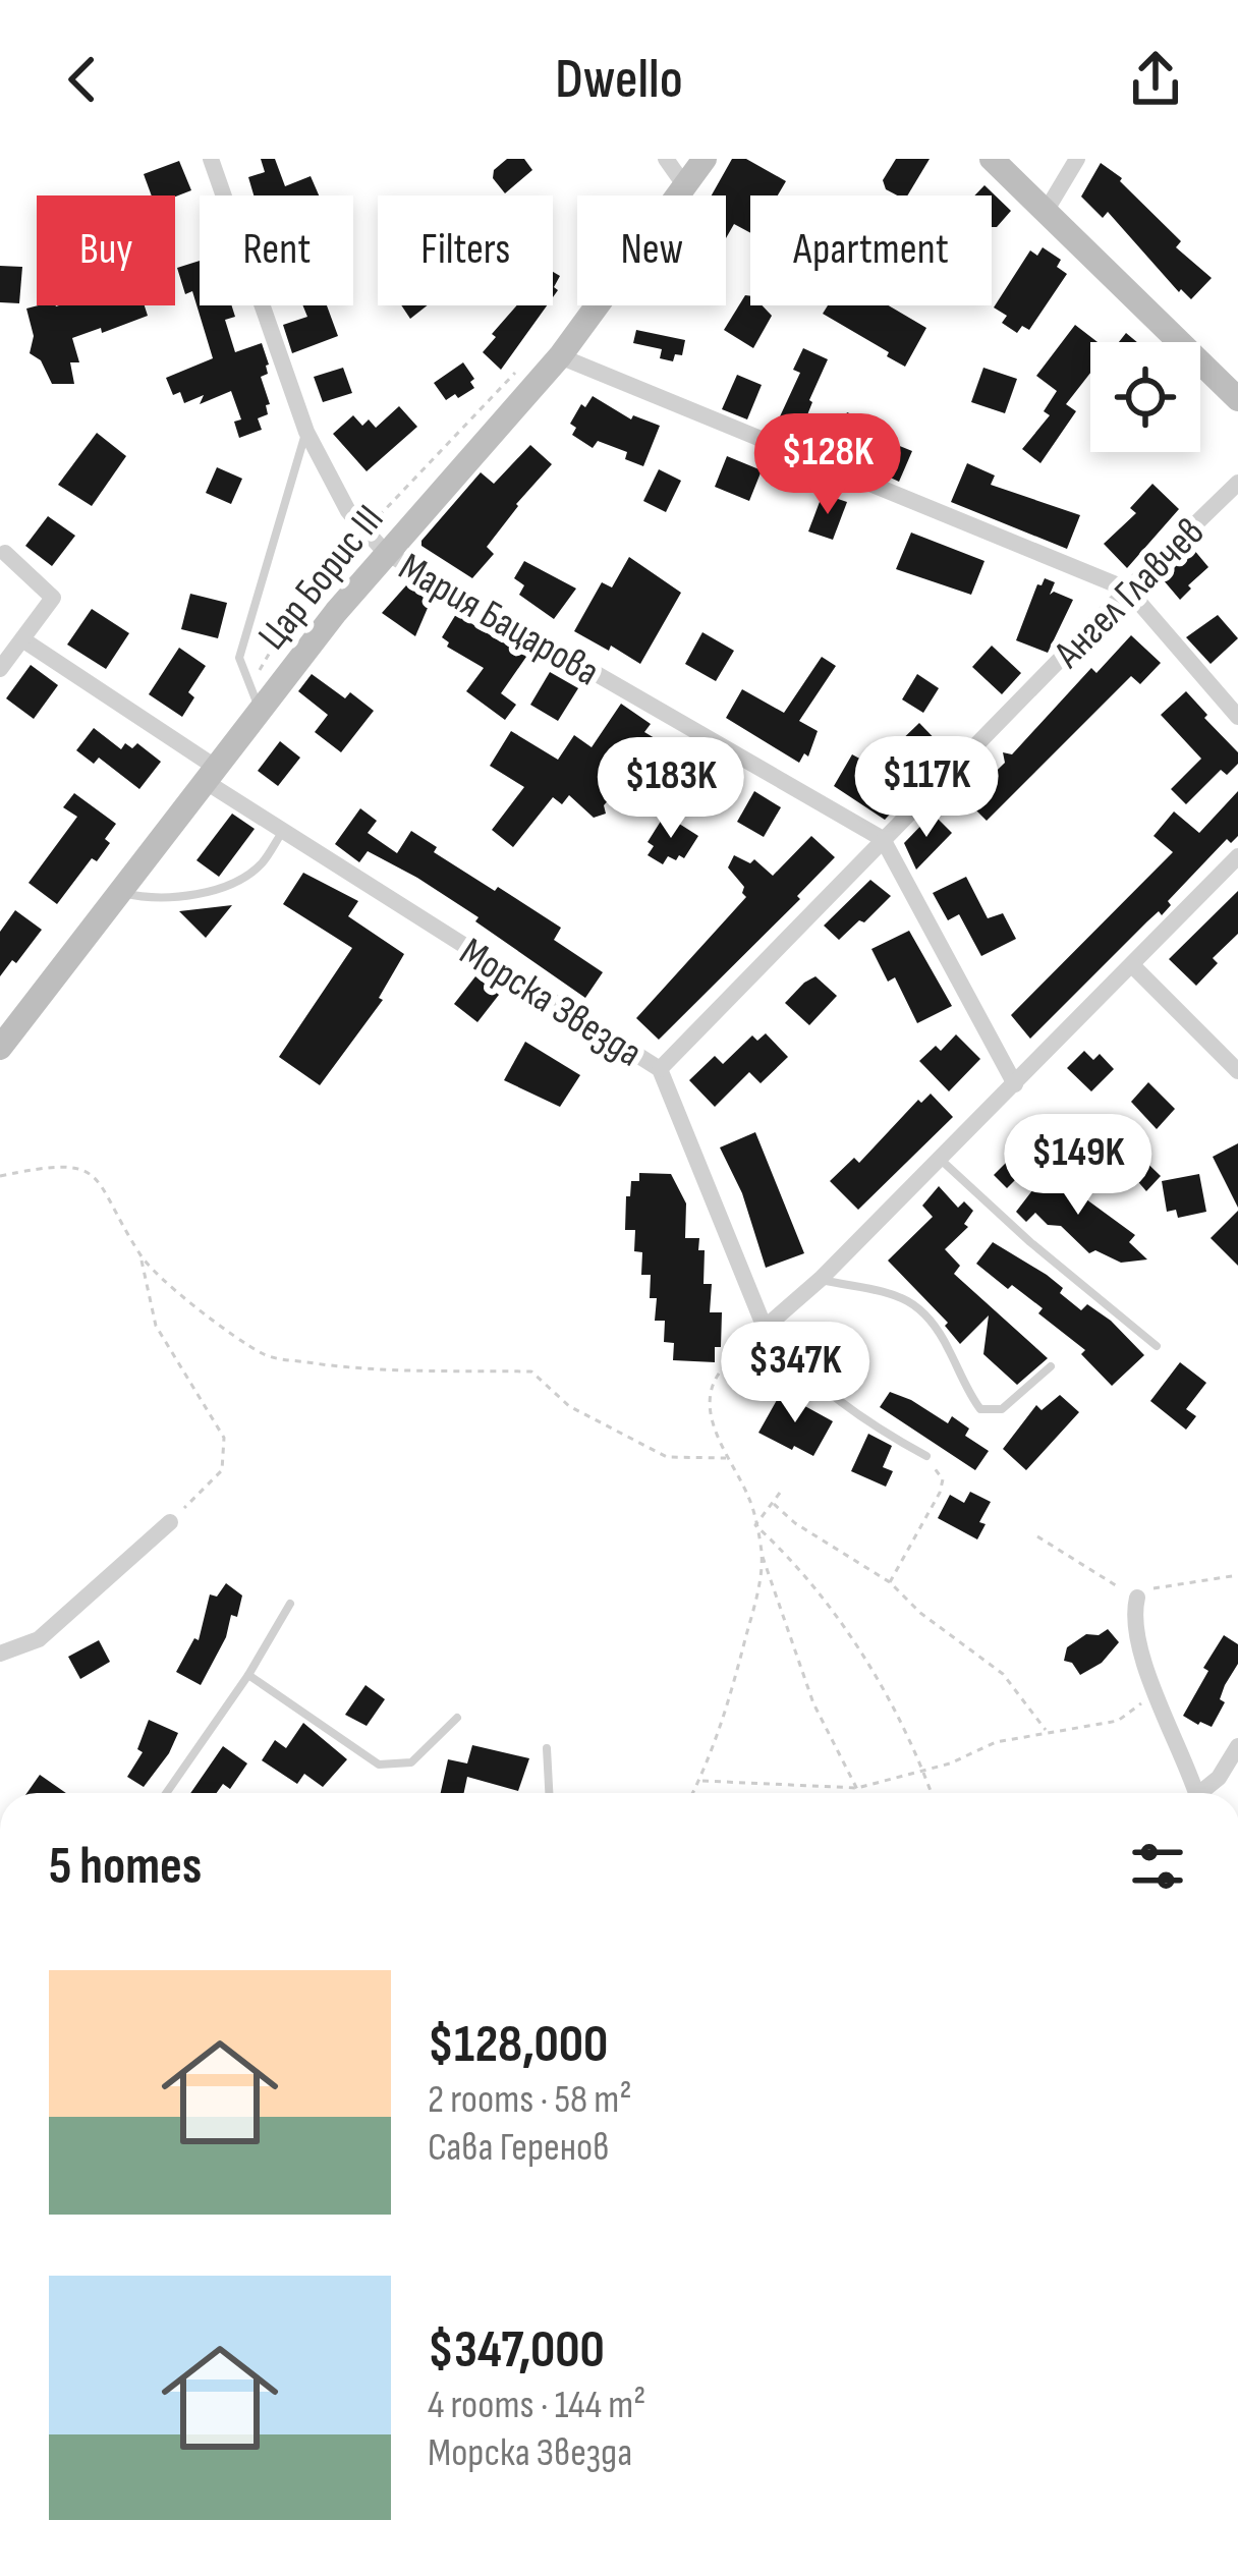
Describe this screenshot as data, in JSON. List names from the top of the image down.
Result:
{
  "streets": {
    "street": [
      "Цар Борис III",
      "Ангел Главчев",
      "Мария Бацарова",
      "Морска Звезда"
    ]
  },
  "crossings": [
    ["Цар Борис III", "Мария Бацарова"],
    ["Цар Борис III", "Морска Звезда"],
    ["Ангел Главчев", "Мария Бацарова"],
    ["Ангел Главчев", "Морска Звезда"]
  ],
  "page": {
    "header": "Dwello",
    "chip": [
      "Buy",
      "Rent",
      "Filters",
      "New",
      "Apartment"
    ],
    "price": [
      "$128K",
      "$117K",
      "$183K",
      "$149K",
      "$347K"
    ],
    "heading": "5 homes",
    "list": [
      {
        "name": "$128,000",
        "note": "2 rooms · 58 m² · Сава Геренов"
      },
      {
        "name": "$347,000",
        "note": "4 rooms · 144 m² · Морска Звезда"
      }
    ]
  }
}
